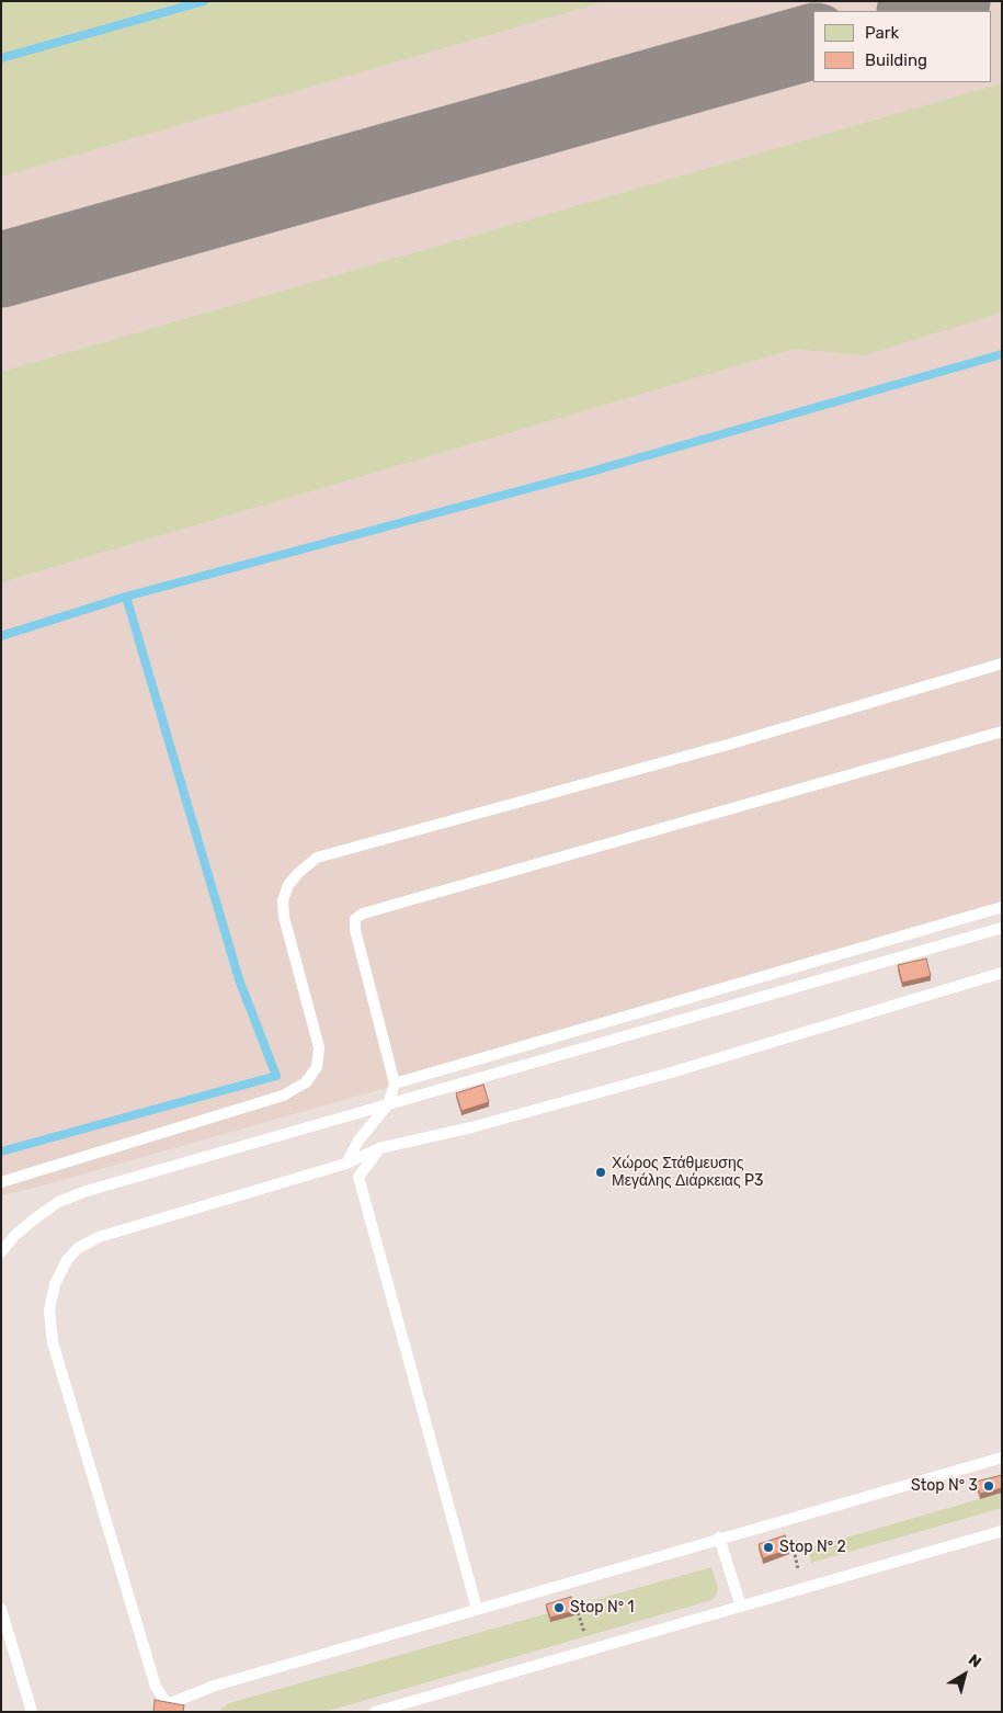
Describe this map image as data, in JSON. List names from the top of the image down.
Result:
{
  "places": [
    "Χώρος Στάθμευσης Μεγάλης Διάρκειας P3",
    "Stop N° 3",
    "Stop N° 2",
    "Stop N° 1"
  ],
  "legend": ["Park", "Building"],
  "north": "top right"
}
